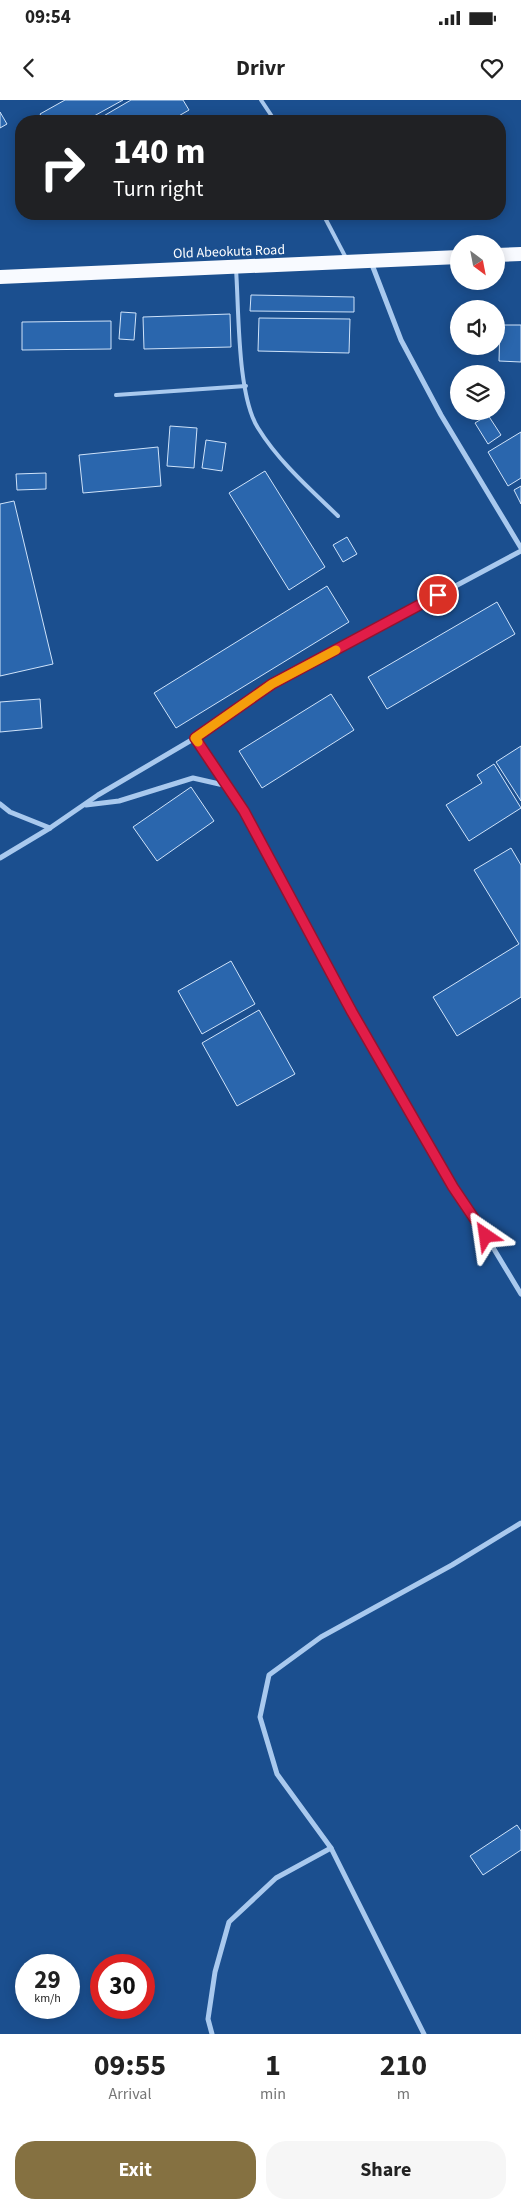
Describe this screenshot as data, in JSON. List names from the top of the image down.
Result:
{
  "streets": {
    "highway": ["Old Abeokuta Road"]
  },
  "north": "bottom right",
  "page": {
    "status": "09:54",
    "header": "Drivr",
    "turn": ["140 m", "Turn right"],
    "speed": "29 km/h",
    "limit": "30",
    "eta": [
      "09:55",
      "Arrival",
      "1",
      "min",
      "210",
      "m"
    ],
    "buttons": ["Exit", "Share"]
  }
}
